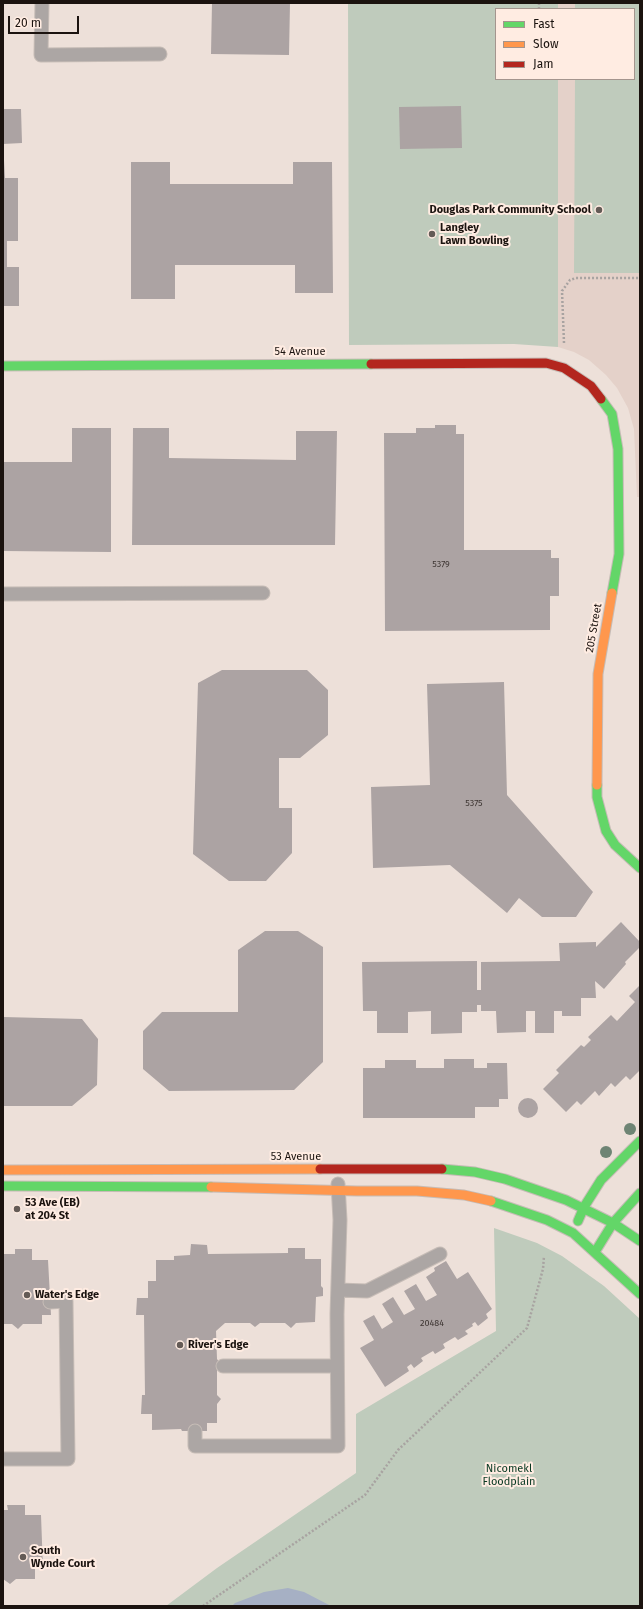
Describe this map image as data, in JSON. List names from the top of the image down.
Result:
{
  "streets": {
    "street": ["54 Avenue", "205 Street", "53 Avenue"]
  },
  "crossings": [
    ["54 Avenue", "205 Street"]
  ],
  "parks": ["Nicomekl Floodplain"],
  "places": [
    "Douglas Park Community School",
    "Langley Lawn Bowling",
    "53 Ave (EB) at 204 St",
    "Water's Edge",
    "River's Edge",
    "South Wynde Court"
  ],
  "house_numbers": ["5379", "5375", "20484"],
  "legend": ["Fast", "Slow", "Jam"],
  "scale_bar": "20 m"
}
